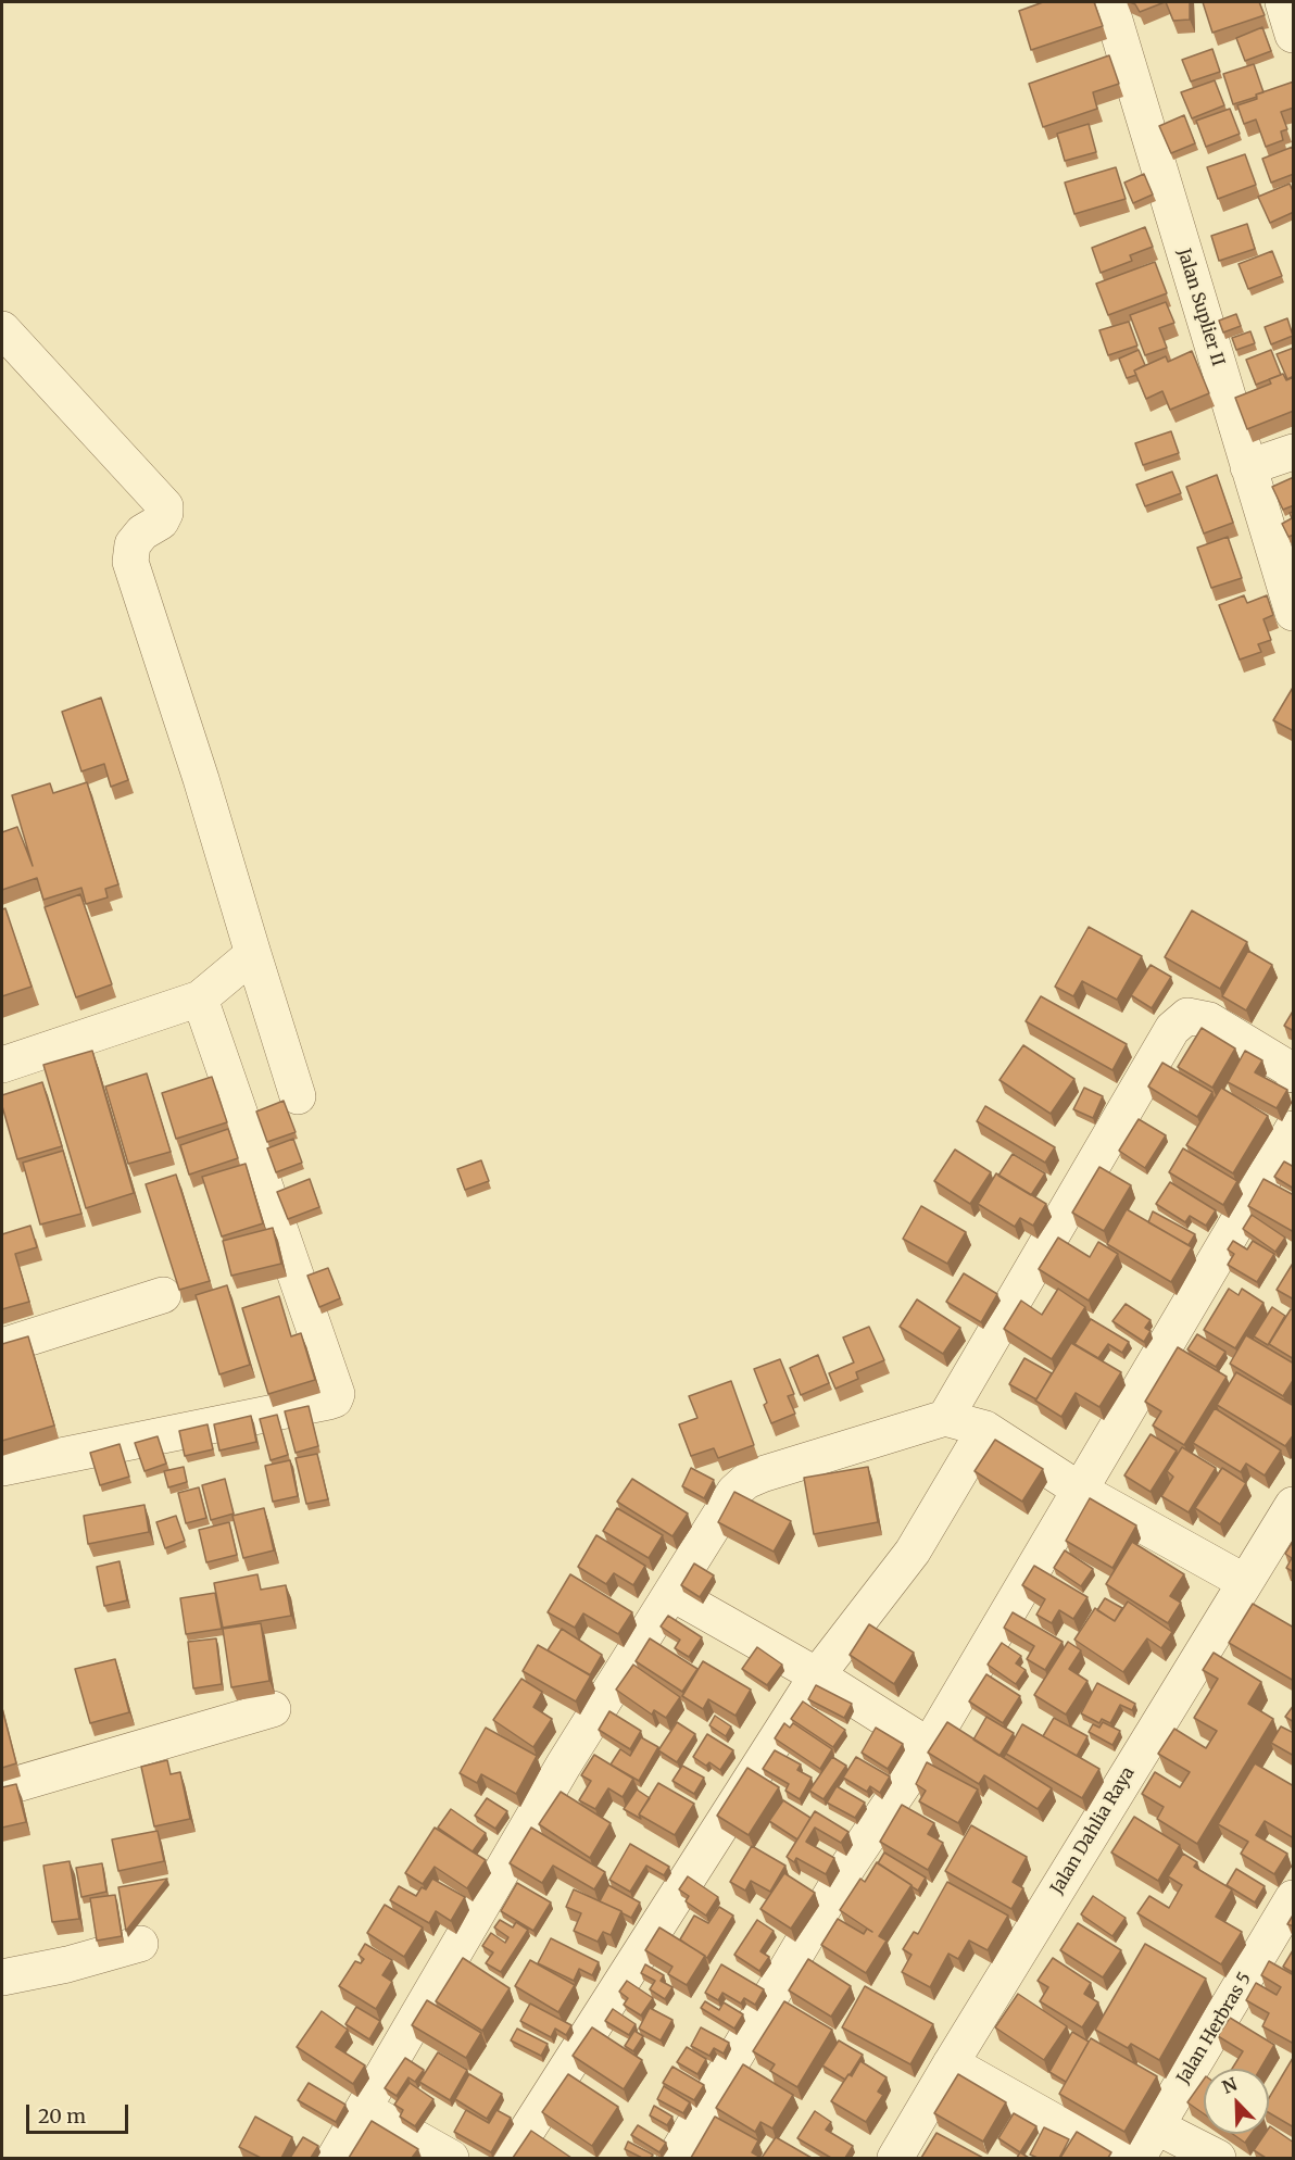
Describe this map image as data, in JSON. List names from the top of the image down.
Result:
{
  "streets": {
    "street": ["Jalan Suplier II", "Jalan Dahlia Raya", "Jalan Herbras 5"]
  },
  "scale_bar": "20 m",
  "north": "top left"
}
